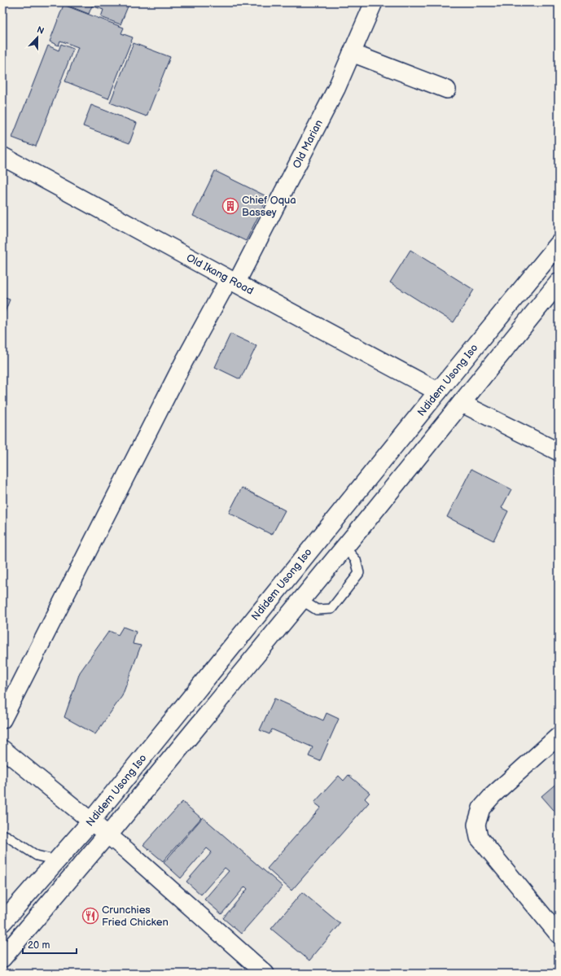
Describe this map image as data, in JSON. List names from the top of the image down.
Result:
{
  "streets": {
    "main road": ["Old Ikang Road", "Ndidem Usong Iso"],
    "street": ["Old Marian"]
  },
  "crossings": [
    ["Old Marian", "Old Ikang Road"],
    ["Old Ikang Road", "Ndidem Usong Iso"]
  ],
  "places": {
    "building": ["Chief Oqua Bassey"],
    "restaurant": ["Crunchies Fried Chicken"]
  },
  "scale_bar": "20 m",
  "north": "top"
}
